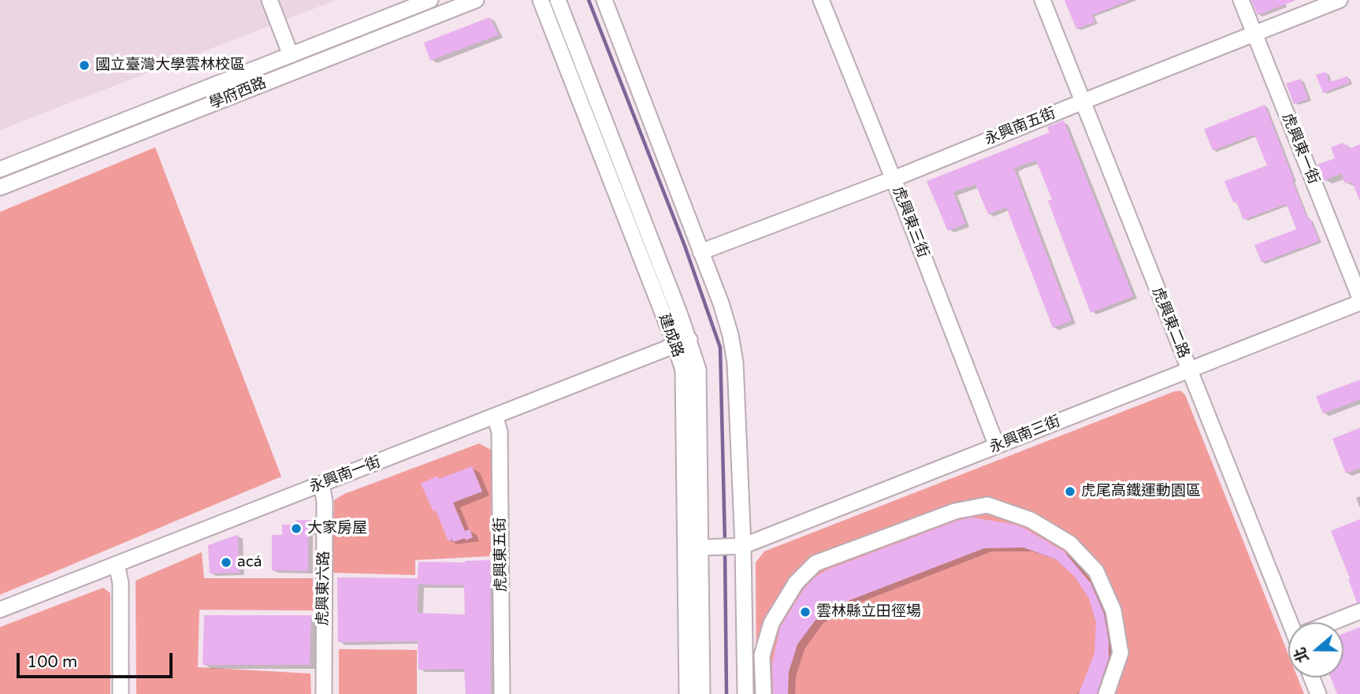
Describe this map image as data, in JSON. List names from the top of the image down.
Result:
{
  "streets": {
    "street": [
      "學府西路",
      "永興南五街",
      "虎興東一街",
      "虎興東三街",
      "虎興東二路",
      "建成路",
      "永興南三街",
      "永興南一街",
      "虎興東五街",
      "虎興東六路"
    ]
  },
  "crossings": [
    ["永興南五街", "虎興東一街"],
    ["永興南五街", "虎興東三街"],
    ["永興南五街", "虎興東二路"],
    ["虎興東三街", "永興南三街"],
    ["虎興東二路", "永興南三街"],
    ["建成路", "永興南三街"],
    ["建成路", "永興南一街"],
    ["永興南一街", "虎興東五街"],
    ["永興南一街", "虎興東六路"]
  ],
  "places": [
    "國立臺灣大學雲林校區",
    "虎尾高鐵運動園區",
    "大家房屋",
    "acá",
    "雲林縣立田徑場"
  ],
  "scale_bar": "100 m",
  "north": "left"
}
